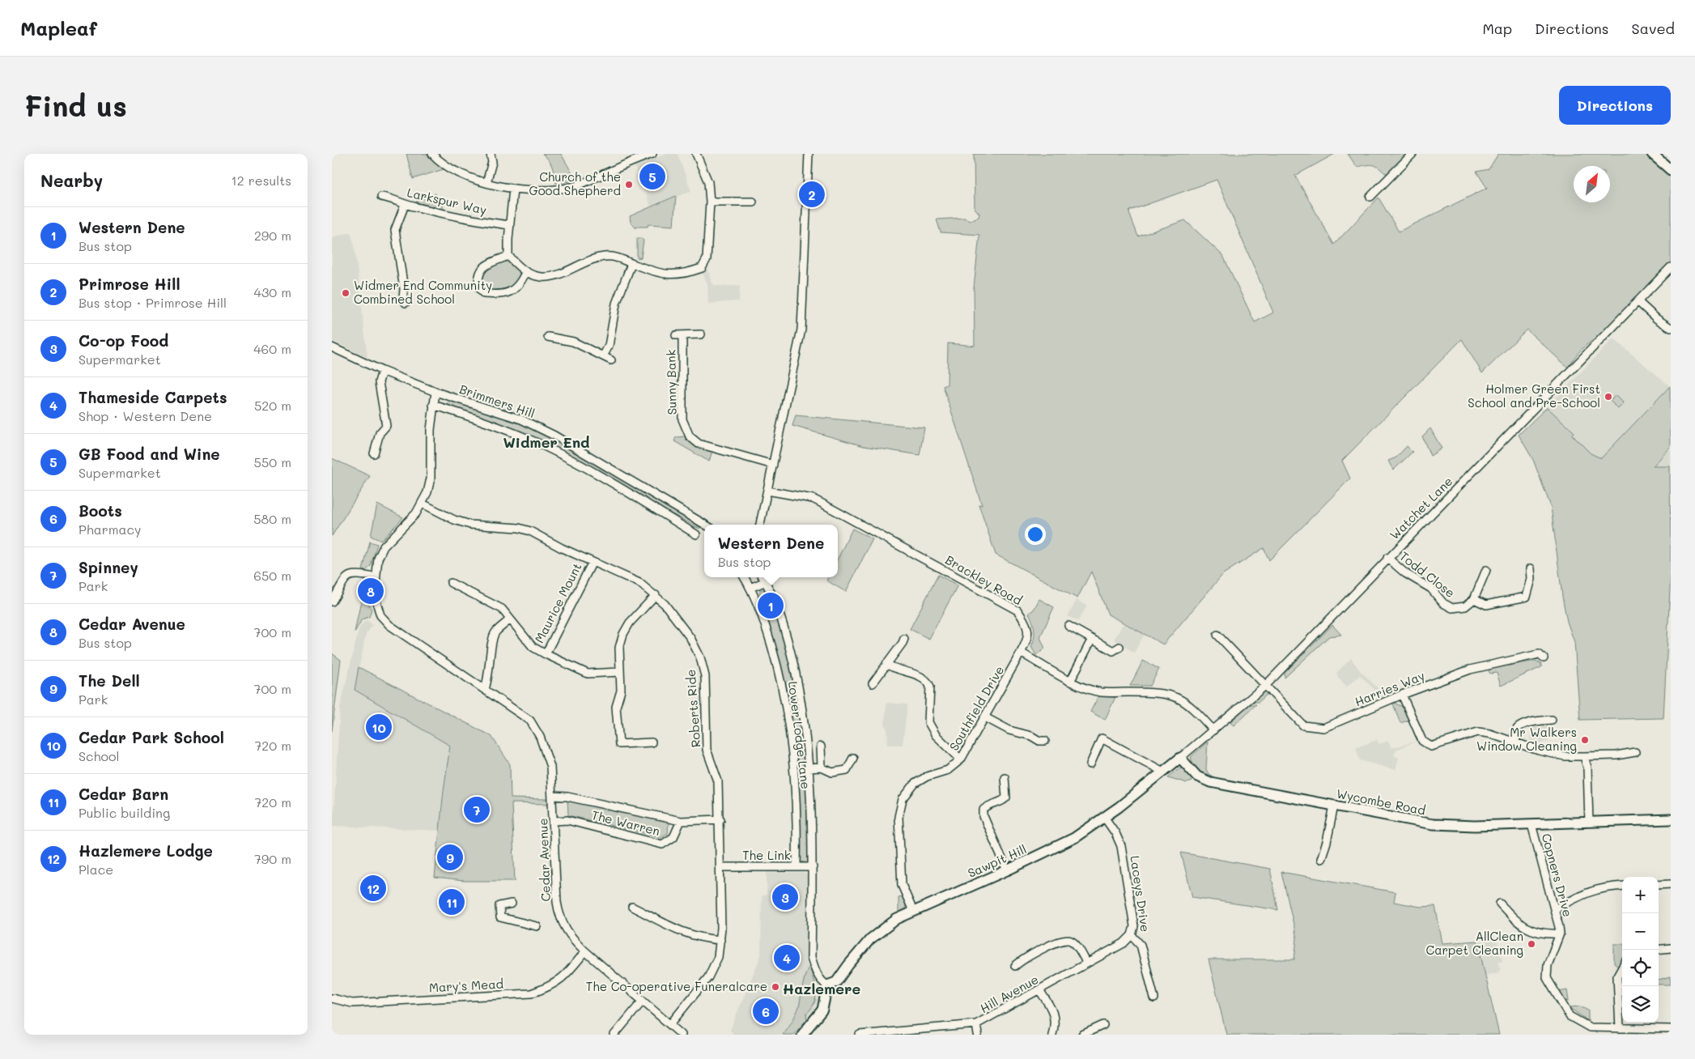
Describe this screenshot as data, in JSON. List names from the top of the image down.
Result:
{
  "streets": {
    "street": [
      "Larkspur Way",
      "Sunny Bank",
      "Brimmers Hill",
      "Watchet Lane",
      "Todd Close",
      "Brackley Road",
      "Maurice Mount",
      "Harries Way",
      "Roberts Ride",
      "Southfield Drive",
      "Lower Lodge Lane",
      "Wycombe Road",
      "The Warren",
      "The Link",
      "Cedar Avenue",
      "Sawpit Hill",
      "Copners Drive",
      "Laceys Drive",
      "Mary's Mead",
      "Hill Avenue"
    ]
  },
  "crossings": [
    ["Brimmers Hill", "Cedar Avenue"],
    ["Watchet Lane", "Todd Close"],
    ["Watchet Lane", "Harries Way"],
    ["Watchet Lane", "Wycombe Road"],
    ["Watchet Lane", "Sawpit Hill"],
    ["Brackley Road", "Southfield Drive"],
    ["Maurice Mount", "Roberts Ride"],
    ["Roberts Ride", "The Warren"],
    ["Roberts Ride", "The Link"],
    ["Roberts Ride", "Cedar Avenue"],
    ["Southfield Drive", "Sawpit Hill"],
    ["Lower Lodge Lane", "The Link"],
    ["Wycombe Road", "Sawpit Hill"],
    ["Wycombe Road", "Copners Drive"],
    ["The Warren", "Cedar Avenue"],
    ["Cedar Avenue", "Mary's Mead"],
    ["Sawpit Hill", "Laceys Drive"],
    ["Laceys Drive", "Hill Avenue"]
  ],
  "districts": ["Widmer End", "Hazlemere"],
  "places": [
    "Church of the Good Shepherd",
    "Widmer End Community Combined School",
    "Holmer Green First School and Pre-School",
    "Mr Walkers Window Cleaning",
    "AllClean Carpet Cleaning",
    "The Co-operative Funeralcare"
  ],
  "north": "top right",
  "page": {
    "header": "Mapleaf",
    "nav": ["Map", "Directions", "Saved"],
    "buttons": "Directions",
    "title": "Find us",
    "heading": ["Nearby", "12 results"],
    "pins": [
      "5",
      "2",
      "8",
      "1",
      "10",
      "7",
      "9",
      "12",
      "3",
      "11",
      "4",
      "6"
    ],
    "list": [
      {
        "mark": "1",
        "name": "Western Dene",
        "note": "Bus stop",
        "value": "290 m"
      },
      {
        "mark": "2",
        "name": "Primrose Hill",
        "note": "Bus stop · Primrose Hill",
        "value": "430 m"
      },
      {
        "mark": "3",
        "name": "Co-op Food",
        "note": "Supermarket",
        "value": "460 m"
      },
      {
        "mark": "4",
        "name": "Thameside Carpets",
        "note": "Shop · Western Dene",
        "value": "520 m"
      },
      {
        "mark": "5",
        "name": "GB Food and Wine",
        "note": "Supermarket",
        "value": "550 m"
      },
      {
        "mark": "6",
        "name": "Boots",
        "note": "Pharmacy",
        "value": "580 m"
      },
      {
        "mark": "7",
        "name": "Spinney",
        "note": "Park",
        "value": "650 m"
      },
      {
        "mark": "8",
        "name": "Cedar Avenue",
        "note": "Bus stop",
        "value": "700 m"
      },
      {
        "mark": "9",
        "name": "The Dell",
        "note": "Park",
        "value": "700 m"
      },
      {
        "mark": "10",
        "name": "Cedar Park School",
        "note": "School",
        "value": "720 m"
      },
      {
        "mark": "11",
        "name": "Cedar Barn",
        "note": "Public building",
        "value": "720 m"
      },
      {
        "mark": "12",
        "name": "Hazlemere Lodge",
        "note": "Place",
        "value": "790 m"
      }
    ],
    "popup": ["Western Dene", "Bus stop"],
    "map_buttons": ["+", "−"]
  }
}
